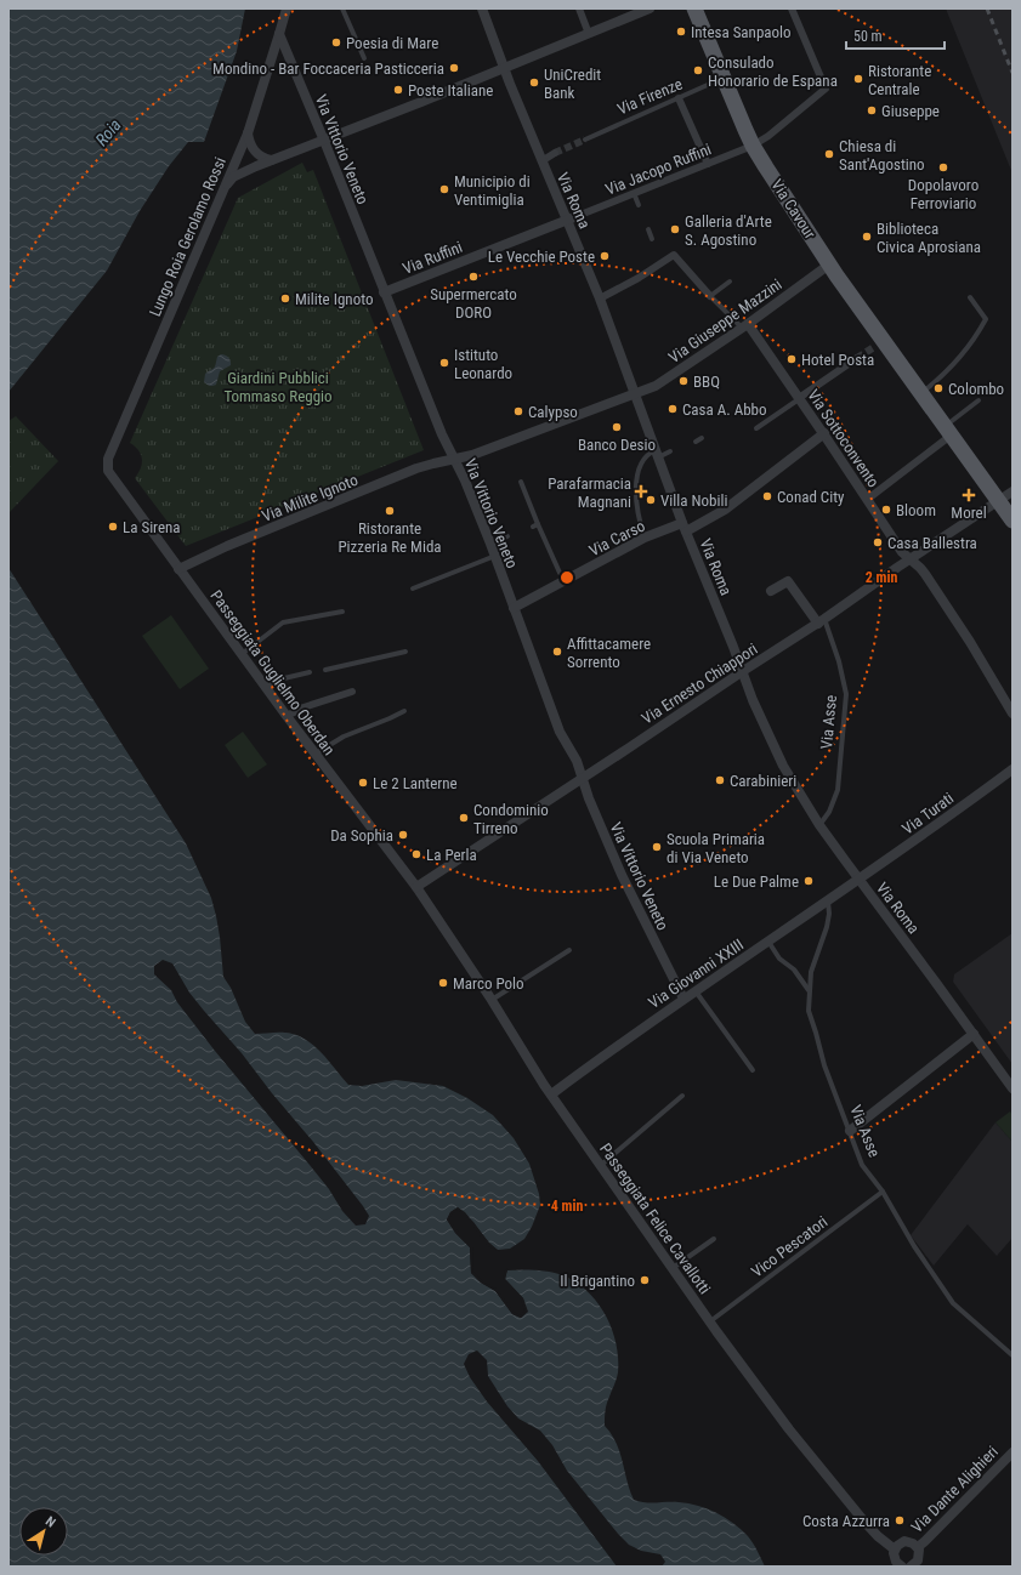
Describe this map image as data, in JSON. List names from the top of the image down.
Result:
{
  "streets": {
    "main road": ["Via Cavour"],
    "street": [
      "Via Vittorio Veneto",
      "Via Jacopo Ruffini",
      "Via Roma",
      "Lungo Roia Gerolamo Rossi",
      "Via Ruffini",
      "Via Giuseppe Mazzini",
      "Via Sottoconvento",
      "Via Milite Ignoto",
      "Via Carso",
      "Passeggiata Guglielmo Oberdan",
      "Via Ernesto Chiappori",
      "Via Asse",
      "Via Turati",
      "Via Giovanni XXIII",
      "Passeggiata Felice Cavallotti",
      "Via Dante Alighieri"
    ],
    "lane": ["Via Firenze", "Vico Pescatori"]
  },
  "crossings": [
    ["Via Firenze", "Via Cavour"],
    ["Via Vittorio Veneto", "Lungo Roia Gerolamo Rossi"],
    ["Via Vittorio Veneto", "Via Ruffini"],
    ["Via Vittorio Veneto", "Via Giuseppe Mazzini"],
    ["Via Vittorio Veneto", "Via Milite Ignoto"],
    ["Via Vittorio Veneto", "Via Carso"],
    ["Via Vittorio Veneto", "Via Ernesto Chiappori"],
    ["Via Vittorio Veneto", "Via Giovanni XXIII"],
    ["Via Jacopo Ruffini", "Via Roma"],
    ["Via Jacopo Ruffini", "Via Cavour"],
    ["Via Jacopo Ruffini", "Via Ruffini"],
    ["Via Roma", "Via Ruffini"],
    ["Via Roma", "Via Giuseppe Mazzini"],
    ["Via Roma", "Via Sottoconvento"],
    ["Via Roma", "Via Carso"],
    ["Via Roma", "Via Ernesto Chiappori"],
    ["Via Roma", "Via Asse"],
    ["Via Roma", "Via Turati"],
    ["Via Roma", "Via Giovanni XXIII"],
    ["Via Cavour", "Via Giuseppe Mazzini"],
    ["Via Cavour", "Via Ernesto Chiappori"],
    ["Lungo Roia Gerolamo Rossi", "Passeggiata Guglielmo Oberdan"],
    ["Via Giuseppe Mazzini", "Via Sottoconvento"],
    ["Via Giuseppe Mazzini", "Via Milite Ignoto"],
    ["Via Sottoconvento", "Via Carso"],
    ["Via Sottoconvento", "Via Ernesto Chiappori"],
    ["Via Milite Ignoto", "Passeggiata Guglielmo Oberdan"],
    ["Passeggiata Guglielmo Oberdan", "Via Ernesto Chiappori"],
    ["Passeggiata Guglielmo Oberdan", "Passeggiata Felice Cavallotti"],
    ["Via Ernesto Chiappori", "Via Asse"],
    ["Via Ernesto Chiappori", "Passeggiata Felice Cavallotti"],
    ["Via Asse", "Via Giovanni XXIII"],
    ["Via Asse", "Vico Pescatori"],
    ["Via Turati", "Via Giovanni XXIII"],
    ["Via Giovanni XXIII", "Passeggiata Felice Cavallotti"],
    ["Passeggiata Felice Cavallotti", "Vico Pescatori"]
  ],
  "water": ["Roia"],
  "parks": ["Giardini Pubblici Tommaso Reggio"],
  "places": {
    "other": [
      "Intesa Sanpaolo",
      "Poesia di Mare",
      "Mondino - Bar Foccaceria Pasticceria",
      "Consulado Honorario de Espana",
      "Ristorante Centrale",
      "UniCredit Bank",
      "Poste Italiane",
      "Giuseppe",
      "Chiesa di Sant'Agostino",
      "Dopolavoro Ferroviario",
      "Municipio di Ventimiglia",
      "Galleria d'Arte S. Agostino",
      "Biblioteca Civica Aprosiana",
      "Le Vecchie Poste",
      "Supermercato DORO",
      "Milite Ignoto",
      "Hotel Posta",
      "Istituto Leonardo",
      "BBQ",
      "Colombo",
      "Casa A. Abbo",
      "Calypso",
      "Banco Desio",
      "Conad City",
      "Villa Nobili",
      "Bloom",
      "Ristorante Pizzeria Re Mida",
      "La Sirena",
      "Casa Ballestra",
      "Affittacamere Sorrento",
      "Carabinieri",
      "Le 2 Lanterne",
      "Condominio Tirreno",
      "Da Sophia",
      "Scuola Primaria di Via Veneto",
      "La Perla",
      "Le Due Palme",
      "Marco Polo",
      "Il Brigantino",
      "Costa Azzurra"
    ],
    "health": ["Parafarmacia Magnani", "Morel"]
  },
  "scale_bar": "50 m",
  "north": "top right",
  "rings": ["2 min", "4 min"]
}
